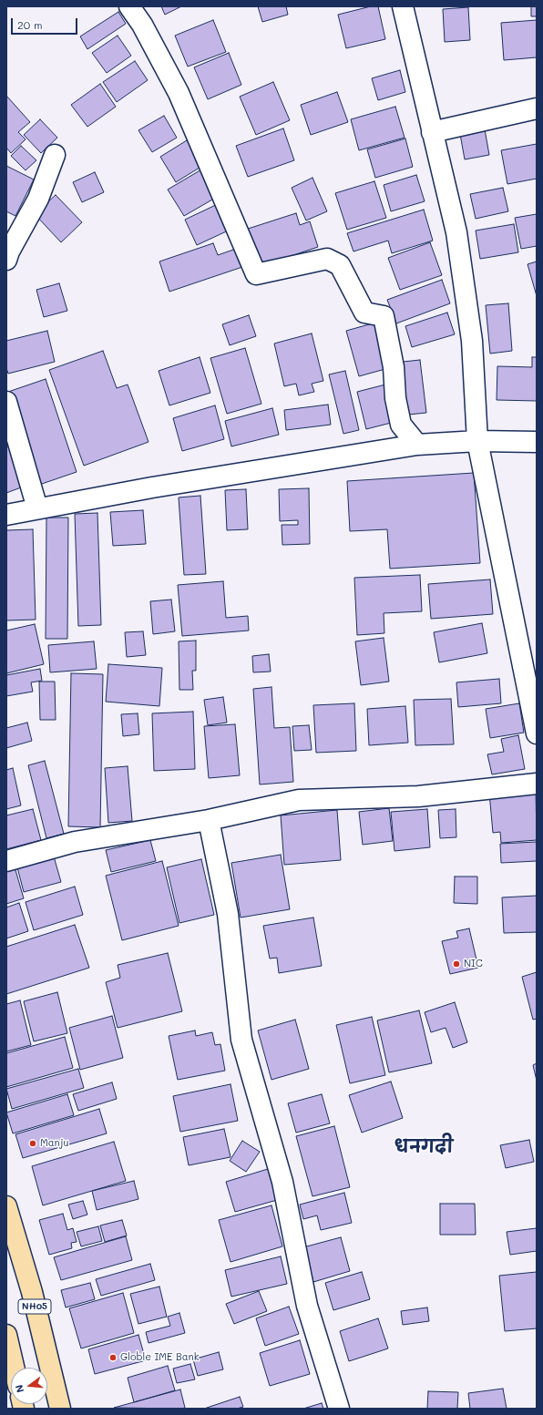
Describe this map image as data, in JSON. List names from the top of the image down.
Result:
{
  "streets": {
    "main road": ["NH05"]
  },
  "districts": ["धनगढी"],
  "places": ["NIC", "Manju", "Globle IME Bank"],
  "scale_bar": "20 m",
  "north": "left"
}
